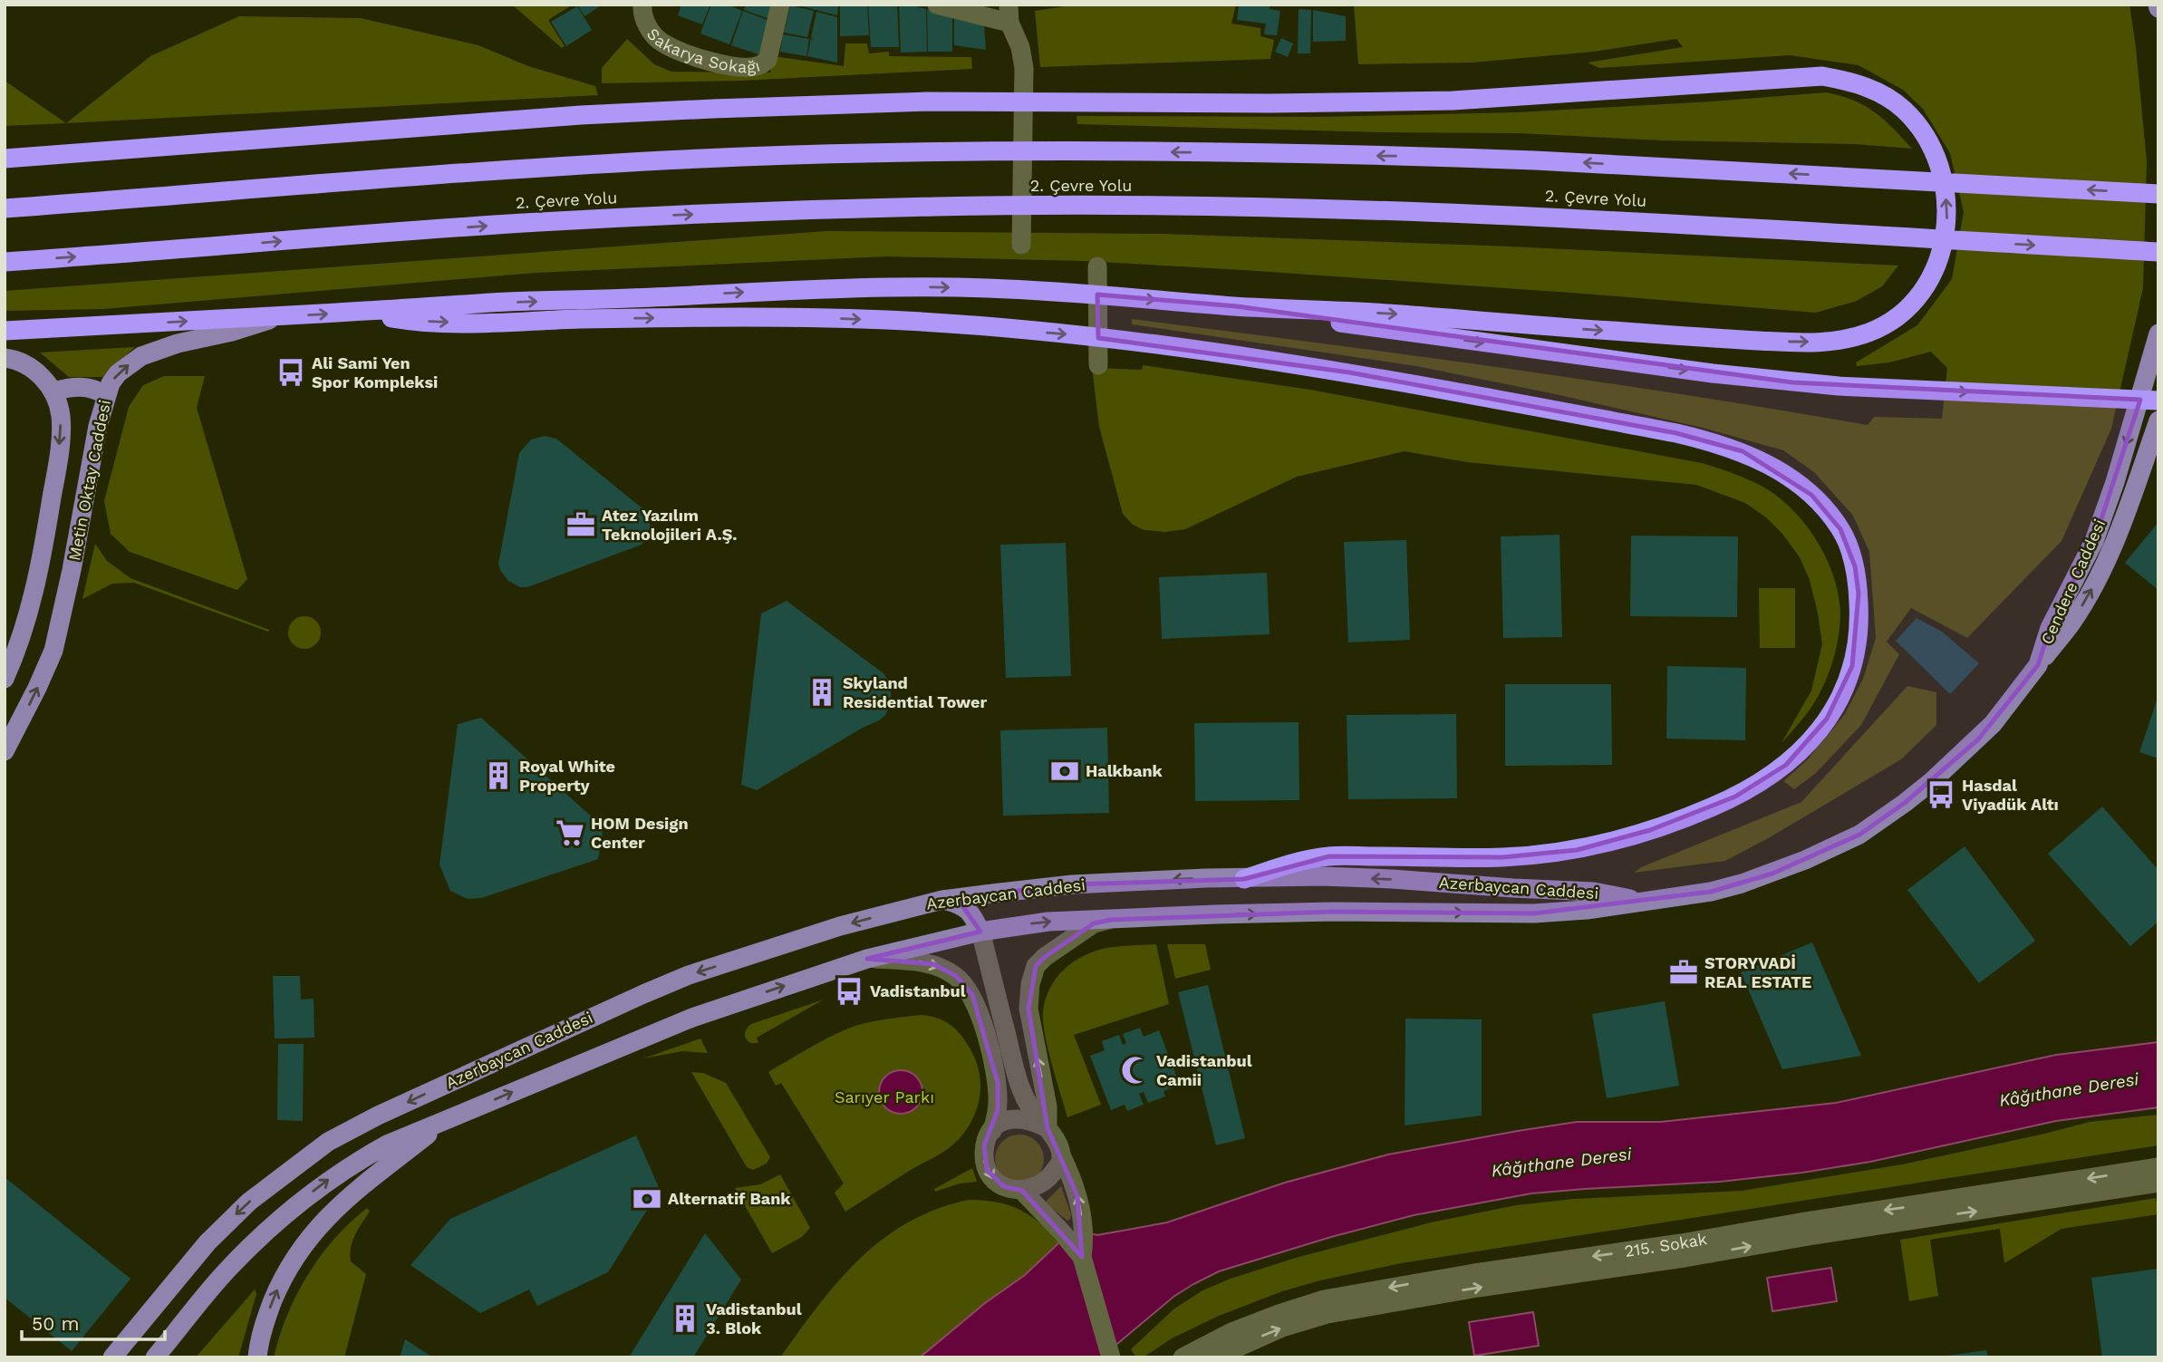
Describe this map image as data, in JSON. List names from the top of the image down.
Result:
{
  "streets": {
    "highway": ["2. Çevre Yolu"],
    "main road": ["Metin Oktay Caddesi", "Cendere Caddesi", "Azerbaycan Caddesi"],
    "street": ["Sakarya Sokağı", "215. Sokak"]
  },
  "crossings": [
    ["Cendere Caddesi", "Azerbaycan Caddesi"]
  ],
  "water": ["Kâğıthane Deresi"],
  "parks": ["Sarıyer Parkı"],
  "places": {
    "bus stop": ["Ali Sami Yen Spor Kompleksi", "Hasdal Viyadük Altı", "Vadistanbul"],
    "office": ["Atez Yazılım Teknolojileri A.Ş.", "STORYVADİ REAL ESTATE"],
    "building": ["Skyland Residential Tower", "Royal White Property", "Vadistanbul 3. Blok"],
    "bank": ["Halkbank", "Alternatif Bank"],
    "supermarket": ["HOM Design Center"],
    "mosque": ["Vadistanbul Camii"]
  },
  "scale_bar": "50 m"
}
